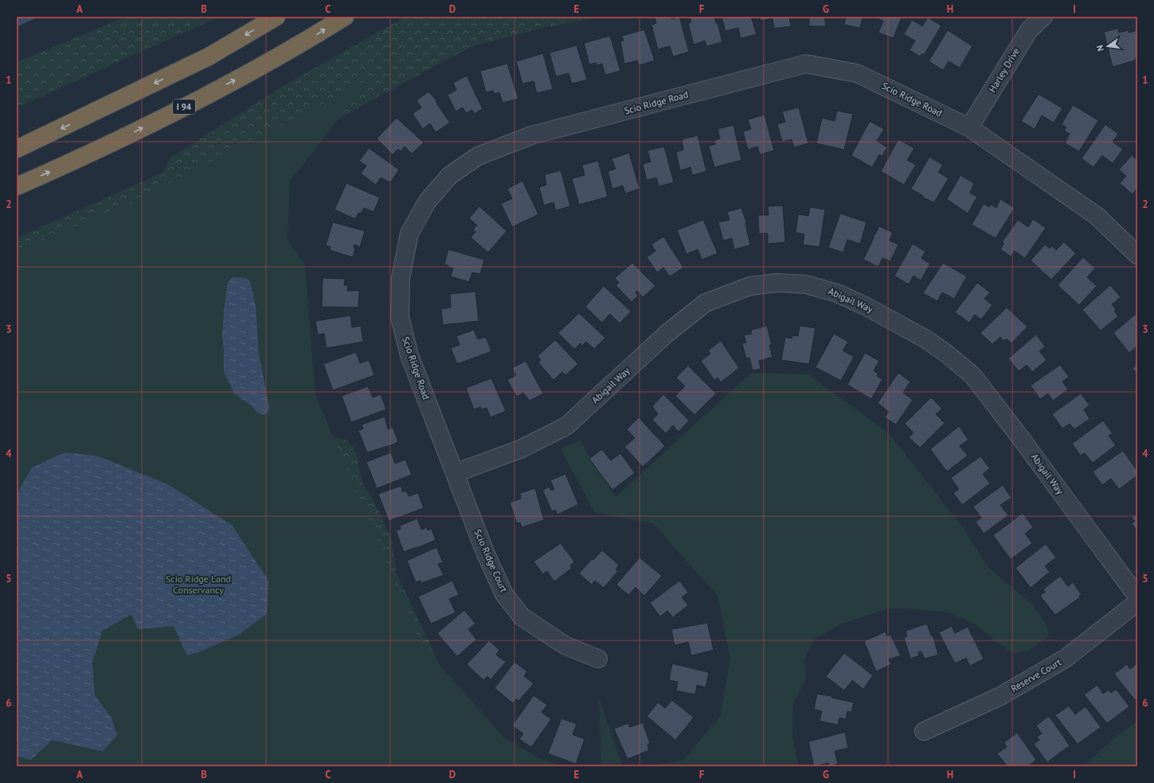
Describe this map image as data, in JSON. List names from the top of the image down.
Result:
{
  "streets": {
    "highway": ["I 94"],
    "street": [
      "Harley Drive",
      "Scio Ridge Road",
      "Abigail Way",
      "Scio Ridge Court",
      "Reserve Court"
    ]
  },
  "crossings": [
    ["Harley Drive", "Scio Ridge Road"],
    ["Scio Ridge Road", "Abigail Way"],
    ["Scio Ridge Road", "Scio Ridge Court"],
    ["Abigail Way", "Scio Ridge Court"]
  ],
  "parks": ["Scio Ridge Land Conservancy"],
  "north": "left",
  "grid": {
    "columns": [
      "A",
      "B",
      "C",
      "D",
      "E",
      "F",
      "G",
      "H",
      "I"
    ],
    "rows": [
      "1",
      "2",
      "3",
      "4",
      "5",
      "6"
    ]
  }
}
